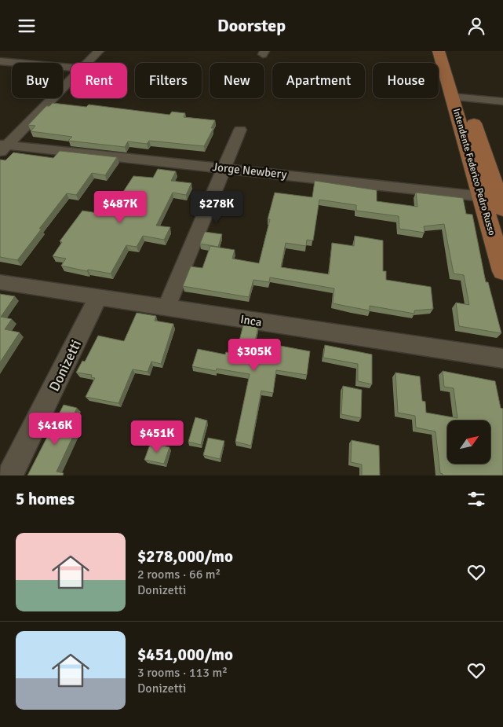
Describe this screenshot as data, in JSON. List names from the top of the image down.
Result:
{
  "streets": {
    "main road": ["Intendente Federico Pedro Russo"],
    "street": ["Jorge Newbery", "Inca", "Donizetti"]
  },
  "crossings": [
    ["Jorge Newbery", "Intendente Federico Pedro Russo"],
    ["Inca", "Donizetti"]
  ],
  "north": "top right",
  "page": {
    "header": "Doorstep",
    "chip": [
      "Buy",
      "Rent",
      "Filters",
      "New",
      "Apartment",
      "House"
    ],
    "price": [
      "$487K",
      "$278K",
      "$305K",
      "$416K",
      "$451K"
    ],
    "heading": "5 homes",
    "list": [
      {
        "name": "$278,000/mo",
        "note": "2 rooms · 66 m² · Donizetti"
      },
      {
        "name": "$451,000/mo",
        "note": "3 rooms · 113 m² · Donizetti"
      }
    ]
  }
}
